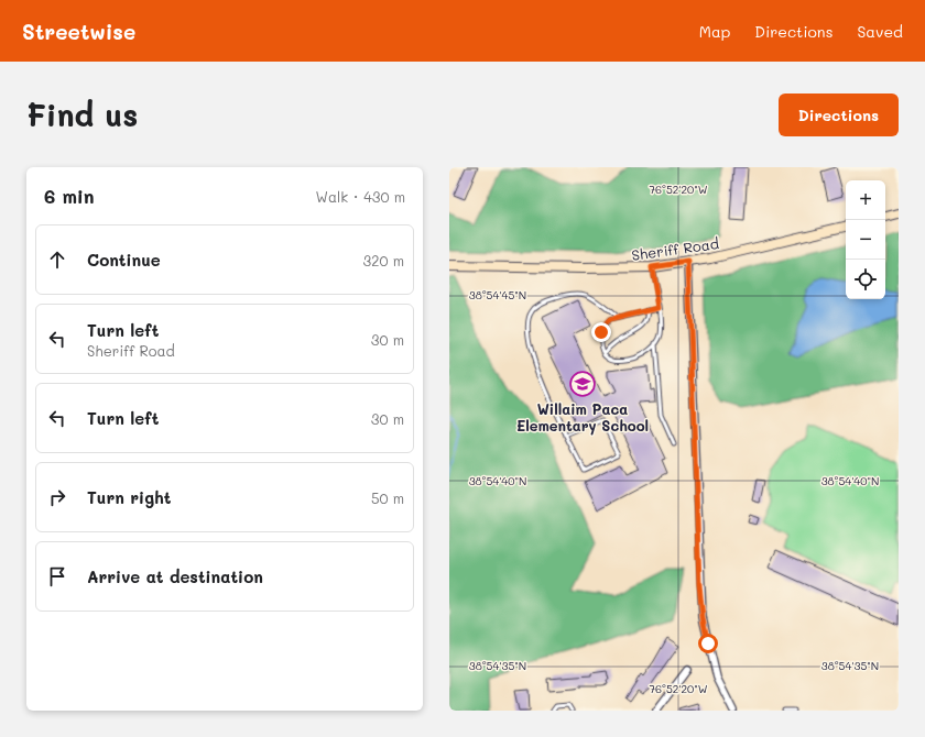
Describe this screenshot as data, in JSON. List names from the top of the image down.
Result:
{
  "streets": {
    "main road": ["Sheriff Road"]
  },
  "places": {
    "school or university": ["Willaim Paca Elementary School"]
  },
  "page": {
    "header": "Streetwise",
    "nav": ["Map", "Directions", "Saved"],
    "buttons": "Directions",
    "title": "Find us",
    "heading": ["6 min", "Walk · 430 m"],
    "map_buttons": ["+", "−"],
    "list": [
      ["Continue", "320 m"],
      ["Turn left", "Sheriff Road", "30 m"],
      ["Turn left", "30 m"],
      ["Turn right", "50 m"],
      "Arrive at destination"
    ]
  },
  "coordinates": [
    "76°52'20\"W",
    "38°54'45\"N",
    "38°54'40\"N",
    "38°54'35\"N"
  ]
}
